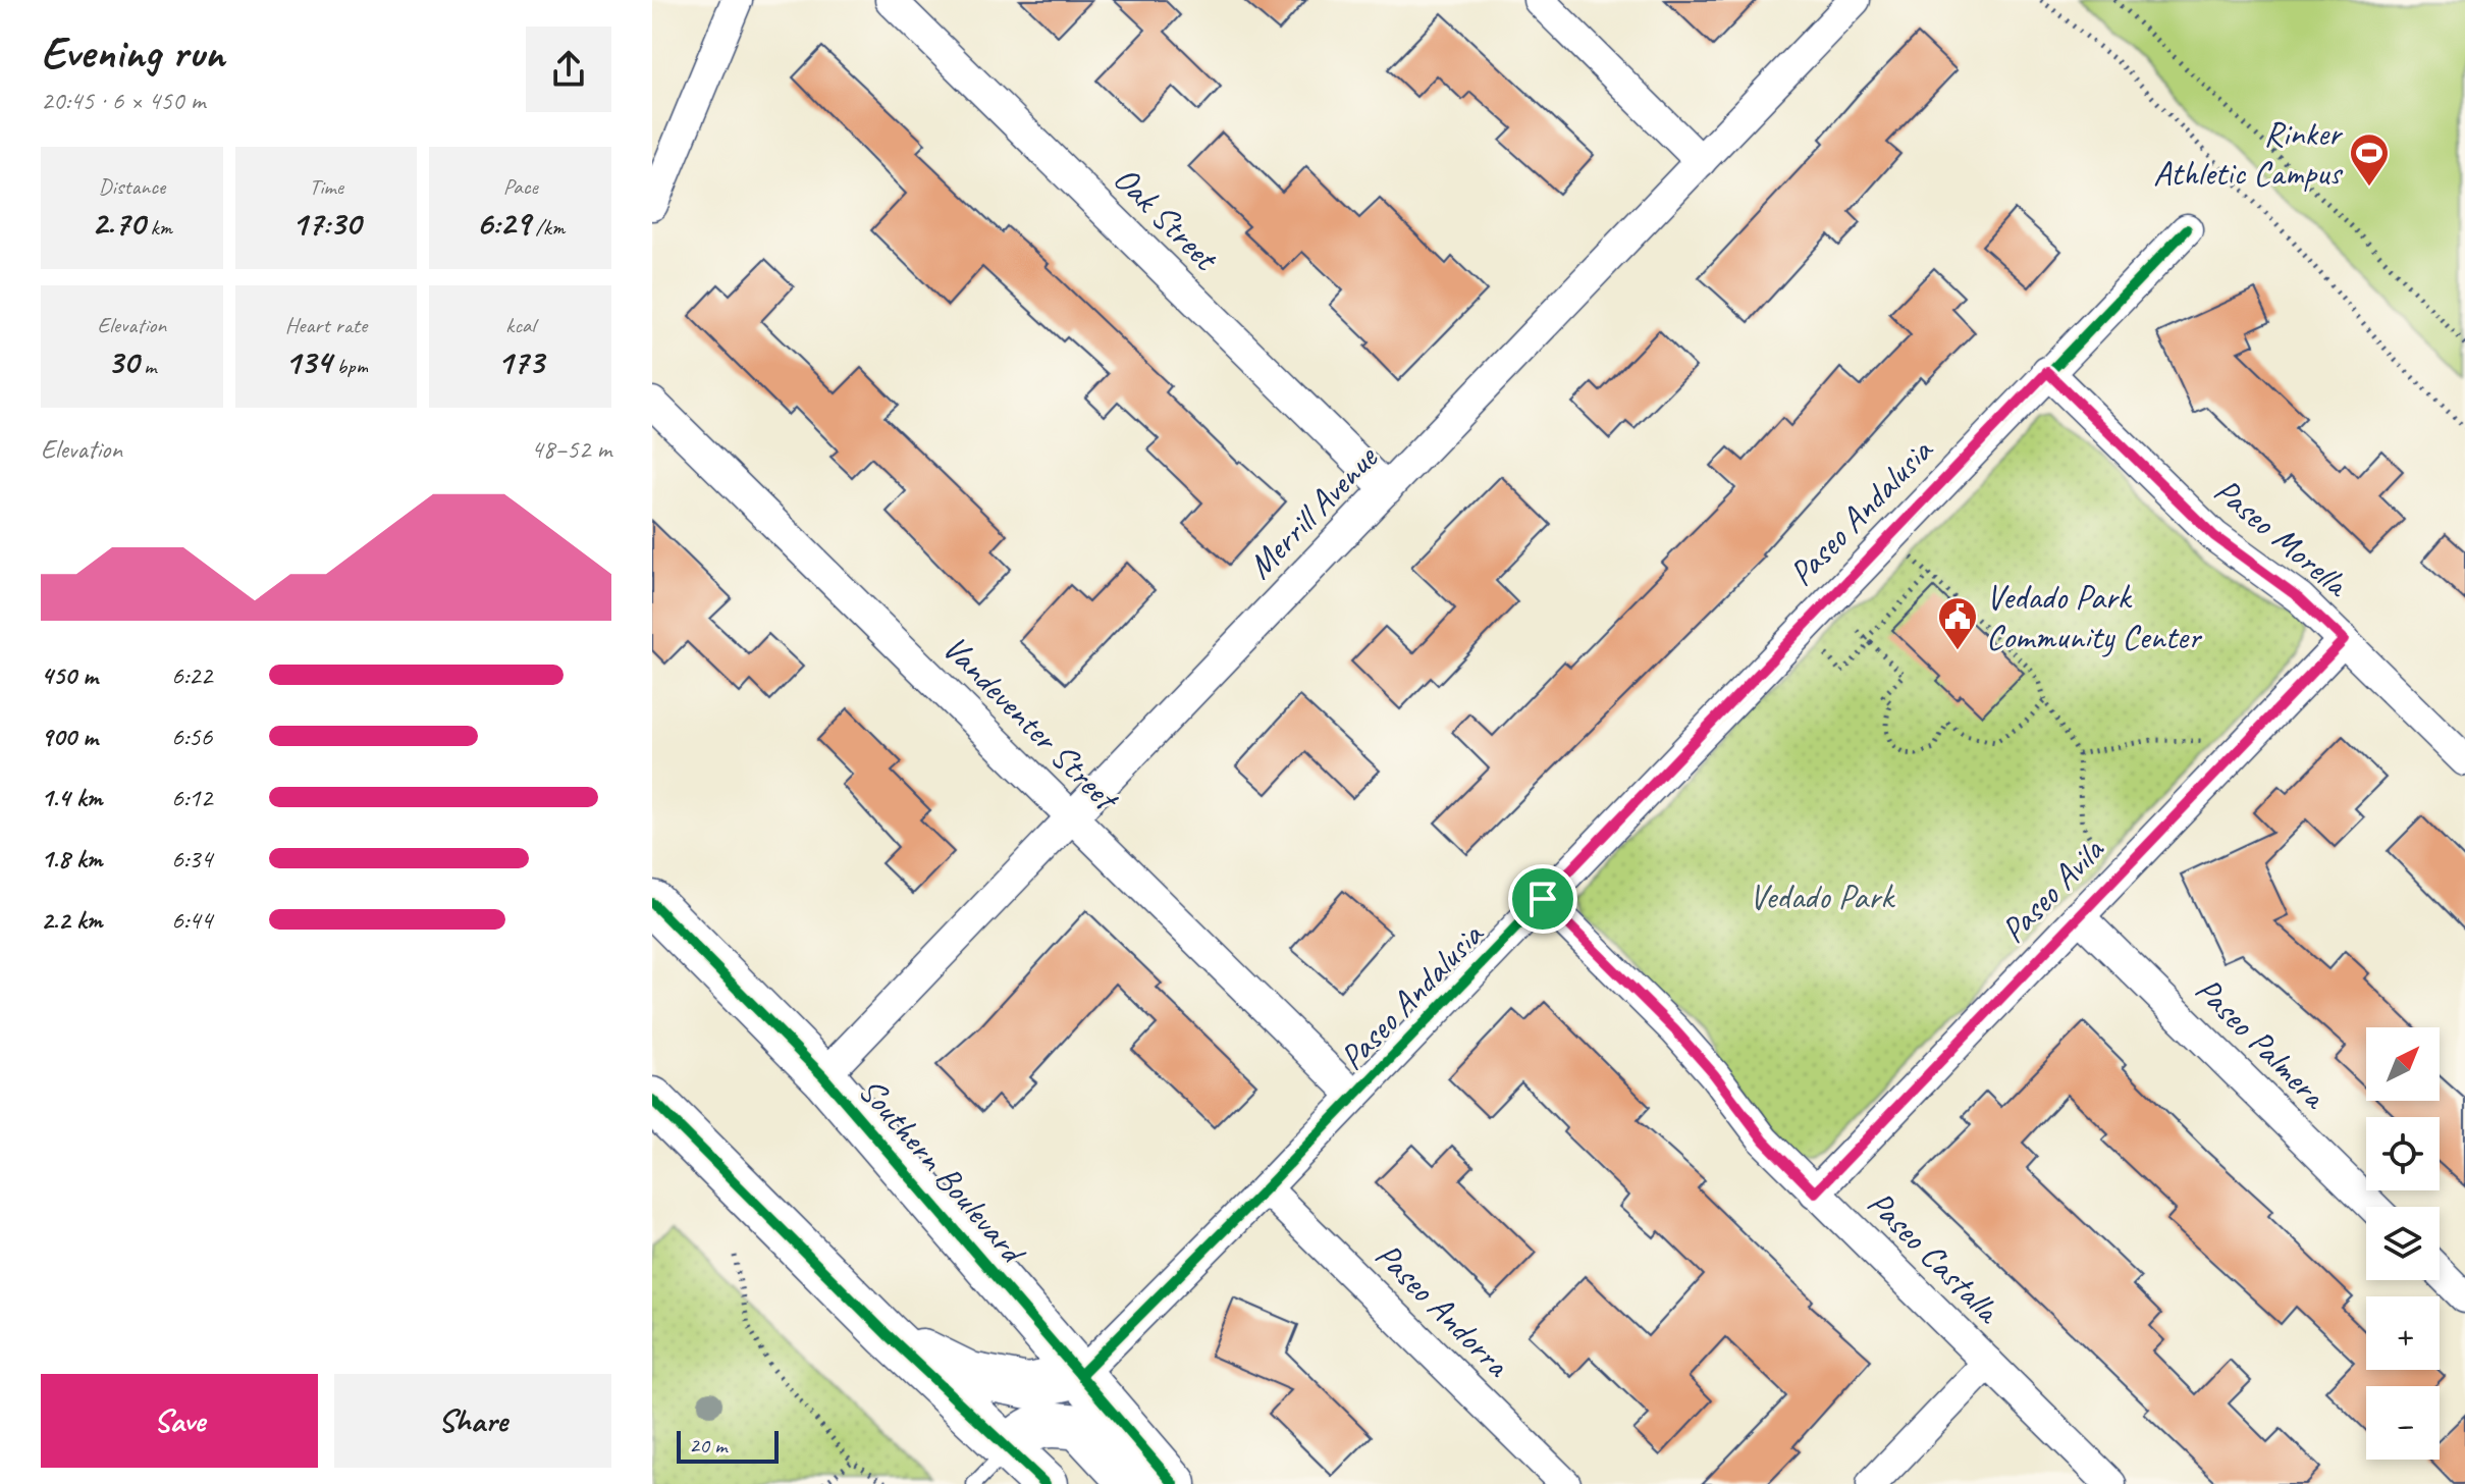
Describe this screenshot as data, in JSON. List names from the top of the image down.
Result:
{
  "streets": {
    "main road": ["Southern Boulevard"],
    "street": [
      "Oak Street",
      "Merrill Avenue",
      "Paseo Andalusia",
      "Paseo Morella",
      "Vandeventer Street",
      "Paseo Avila",
      "Paseo Palmera",
      "Paseo Castalla",
      "Paseo Andorra"
    ]
  },
  "crossings": [
    ["Oak Street", "Merrill Avenue"],
    ["Merrill Avenue", "Vandeventer Street"],
    ["Merrill Avenue", "Southern Boulevard"],
    ["Paseo Andalusia", "Paseo Morella"],
    ["Paseo Andalusia", "Vandeventer Street"],
    ["Paseo Andalusia", "Southern Boulevard"],
    ["Paseo Andalusia", "Paseo Castalla"],
    ["Paseo Andalusia", "Paseo Andorra"],
    ["Paseo Morella", "Paseo Avila"],
    ["Paseo Avila", "Paseo Palmera"],
    ["Paseo Avila", "Paseo Castalla"]
  ],
  "parks": ["Vedado Park"],
  "places": {
    "sports": ["Rinker Athletic Campus"],
    "public building": ["Vedado Park Community Center"]
  },
  "scale_bar": "20 m",
  "north": "top right",
  "page": {
    "heading": ["Evening run", "20:45 · 6 × 450 m"],
    "stats": [
      ["Distance", "2.70 km"],
      ["Time", "17:30"],
      ["Pace", "6:29 /km"],
      ["Elevation", "30 m"],
      ["Heart rate", "134 bpm"],
      ["kcal", "173"]
    ],
    "chart": ["Elevation", "48–52 m"],
    "list": [
      {
        "name": "450 m",
        "note": "6:22"
      },
      {
        "name": "900 m",
        "note": "6:56"
      },
      {
        "name": "1.4 km",
        "note": "6:12"
      },
      {
        "name": "1.8 km",
        "note": "6:34"
      },
      {
        "name": "2.2 km",
        "note": "6:44"
      }
    ],
    "map_buttons": ["+", "−"],
    "buttons": ["Save", "Share"],
    "scale": "20 m"
  }
}
